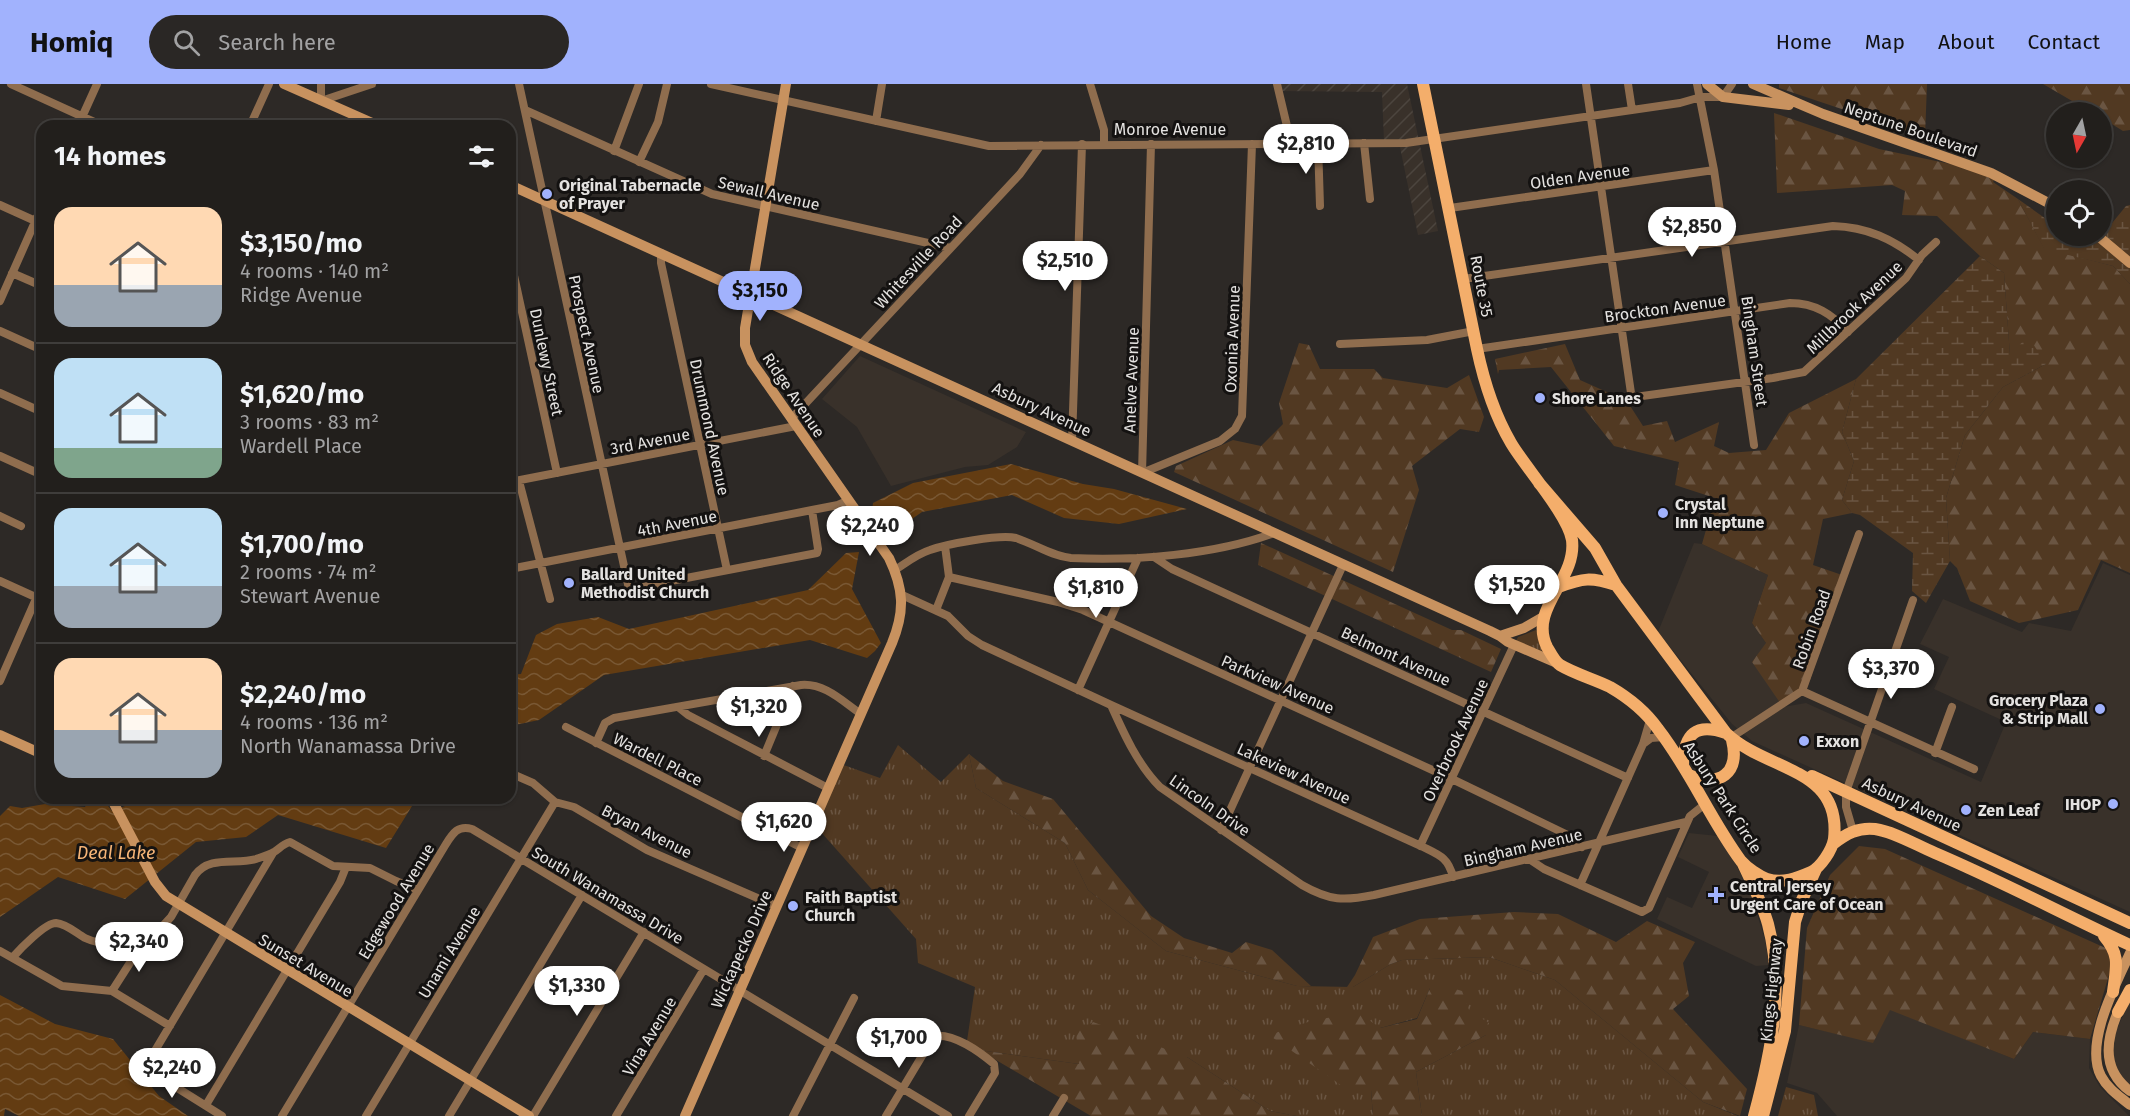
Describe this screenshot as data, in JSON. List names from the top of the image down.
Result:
{
  "streets": {
    "main road": [
      "Route 35",
      "Asbury Avenue",
      "Asbury Park Circle",
      "Kings Highway"
    ],
    "street": [
      "Monroe Avenue",
      "Neptune Boulevard",
      "Olden Avenue",
      "Sewall Avenue",
      "Whitesville Road",
      "Millbrook Avenue",
      "Brockton Avenue",
      "Prospect Avenue",
      "Oxonia Avenue",
      "Bingham Street",
      "Dunlewy Street",
      "Anelve Avenue",
      "Ridge Avenue",
      "Drummond Avenue",
      "3rd Avenue",
      "4th Avenue",
      "Robin Road",
      "Belmont Avenue",
      "Parkview Avenue",
      "Overbrook Avenue",
      "Wardell Place",
      "Lakeview Avenue",
      "Lincoln Drive",
      "Bryan Avenue",
      "Bingham Avenue",
      "South Wanamassa Drive",
      "Edgewood Avenue",
      "Wickapecko Drive",
      "Unami Avenue",
      "Sunset Avenue",
      "Vina Avenue"
    ]
  },
  "crossings": [
    ["Monroe Avenue", "Neptune Boulevard"],
    ["Monroe Avenue", "Whitesville Road"],
    ["Monroe Avenue", "Route 35"],
    ["Monroe Avenue", "Oxonia Avenue"],
    ["Monroe Avenue", "Bingham Street"],
    ["Monroe Avenue", "Anelve Avenue"],
    ["Monroe Avenue", "Ridge Avenue"],
    ["Olden Avenue", "Route 35"],
    ["Olden Avenue", "Bingham Street"],
    ["Sewall Avenue", "Whitesville Road"],
    ["Sewall Avenue", "Prospect Avenue"],
    ["Sewall Avenue", "Ridge Avenue"],
    ["Whitesville Road", "Ridge Avenue"],
    ["Whitesville Road", "Asbury Avenue"],
    ["Whitesville Road", "3rd Avenue"],
    ["Route 35", "Brockton Avenue"],
    ["Millbrook Avenue", "Brockton Avenue"],
    ["Millbrook Avenue", "Bingham Street"],
    ["Brockton Avenue", "Bingham Street"],
    ["Prospect Avenue", "Asbury Avenue"],
    ["Prospect Avenue", "Drummond Avenue"],
    ["Prospect Avenue", "3rd Avenue"],
    ["Prospect Avenue", "4th Avenue"],
    ["Oxonia Avenue", "Anelve Avenue"],
    ["Oxonia Avenue", "Asbury Avenue"],
    ["Dunlewy Street", "3rd Avenue"],
    ["Anelve Avenue", "Asbury Avenue"],
    ["Ridge Avenue", "Asbury Avenue"],
    ["Ridge Avenue", "3rd Avenue"],
    ["Ridge Avenue", "4th Avenue"],
    ["Ridge Avenue", "Wickapecko Drive"],
    ["Asbury Avenue", "Drummond Avenue"],
    ["Asbury Avenue", "Robin Road"],
    ["Asbury Avenue", "Overbrook Avenue"],
    ["Asbury Avenue", "Asbury Park Circle"],
    ["Drummond Avenue", "3rd Avenue"],
    ["Drummond Avenue", "4th Avenue"],
    ["Robin Road", "Asbury Park Circle"],
    ["Belmont Avenue", "Overbrook Avenue"],
    ["Belmont Avenue", "Bingham Avenue"],
    ["Parkview Avenue", "Overbrook Avenue"],
    ["Parkview Avenue", "Bingham Avenue"],
    ["Overbrook Avenue", "Lakeview Avenue"],
    ["Wardell Place", "Wickapecko Drive"],
    ["Lakeview Avenue", "Lincoln Drive"],
    ["Lakeview Avenue", "Bingham Avenue"],
    ["Asbury Park Circle", "Bingham Avenue"],
    ["Asbury Park Circle", "Kings Highway"],
    ["Lincoln Drive", "Bingham Avenue"],
    ["Bryan Avenue", "Wickapecko Drive"],
    ["Bryan Avenue", "Unami Avenue"],
    ["South Wanamassa Drive", "Edgewood Avenue"],
    ["South Wanamassa Drive", "Wickapecko Drive"],
    ["South Wanamassa Drive", "Unami Avenue"],
    ["South Wanamassa Drive", "Vina Avenue"],
    ["Edgewood Avenue", "Sunset Avenue"],
    ["Unami Avenue", "Sunset Avenue"]
  ],
  "water": ["Deal Lake"],
  "places": {
    "other": [
      "Original Tabernacle of Prayer",
      "Shore Lanes",
      "Crystal Inn Neptune",
      "Ballard United Methodist Church",
      "Grocery Plaza & Strip Mall",
      "Exxon",
      "IHOP",
      "Zen Leaf",
      "Faith Baptist Church"
    ],
    "health": ["Central Jersey Urgent Care of Ocean"]
  },
  "north": "bottom",
  "page": {
    "header": "Homiq",
    "search": "Search here",
    "nav": [
      "Home",
      "Map",
      "About",
      "Contact"
    ],
    "heading": "14 homes",
    "price": [
      "$2,810",
      "$2,850",
      "$2,510",
      "$3,150",
      "$2,240",
      "$1,520",
      "$1,810",
      "$3,370",
      "$1,320",
      "$1,620",
      "$2,340",
      "$1,330",
      "$1,700",
      "$2,240"
    ],
    "list": [
      {
        "name": "$3,150/mo",
        "note": "4 rooms · 140 m² · Ridge Avenue"
      },
      {
        "name": "$1,620/mo",
        "note": "3 rooms · 83 m² · Wardell Place"
      },
      {
        "name": "$1,700/mo",
        "note": "2 rooms · 74 m² · Stewart Avenue"
      },
      {
        "name": "$2,240/mo",
        "note": "4 rooms · 136 m² · North Wanamassa Drive"
      }
    ]
  }
}
